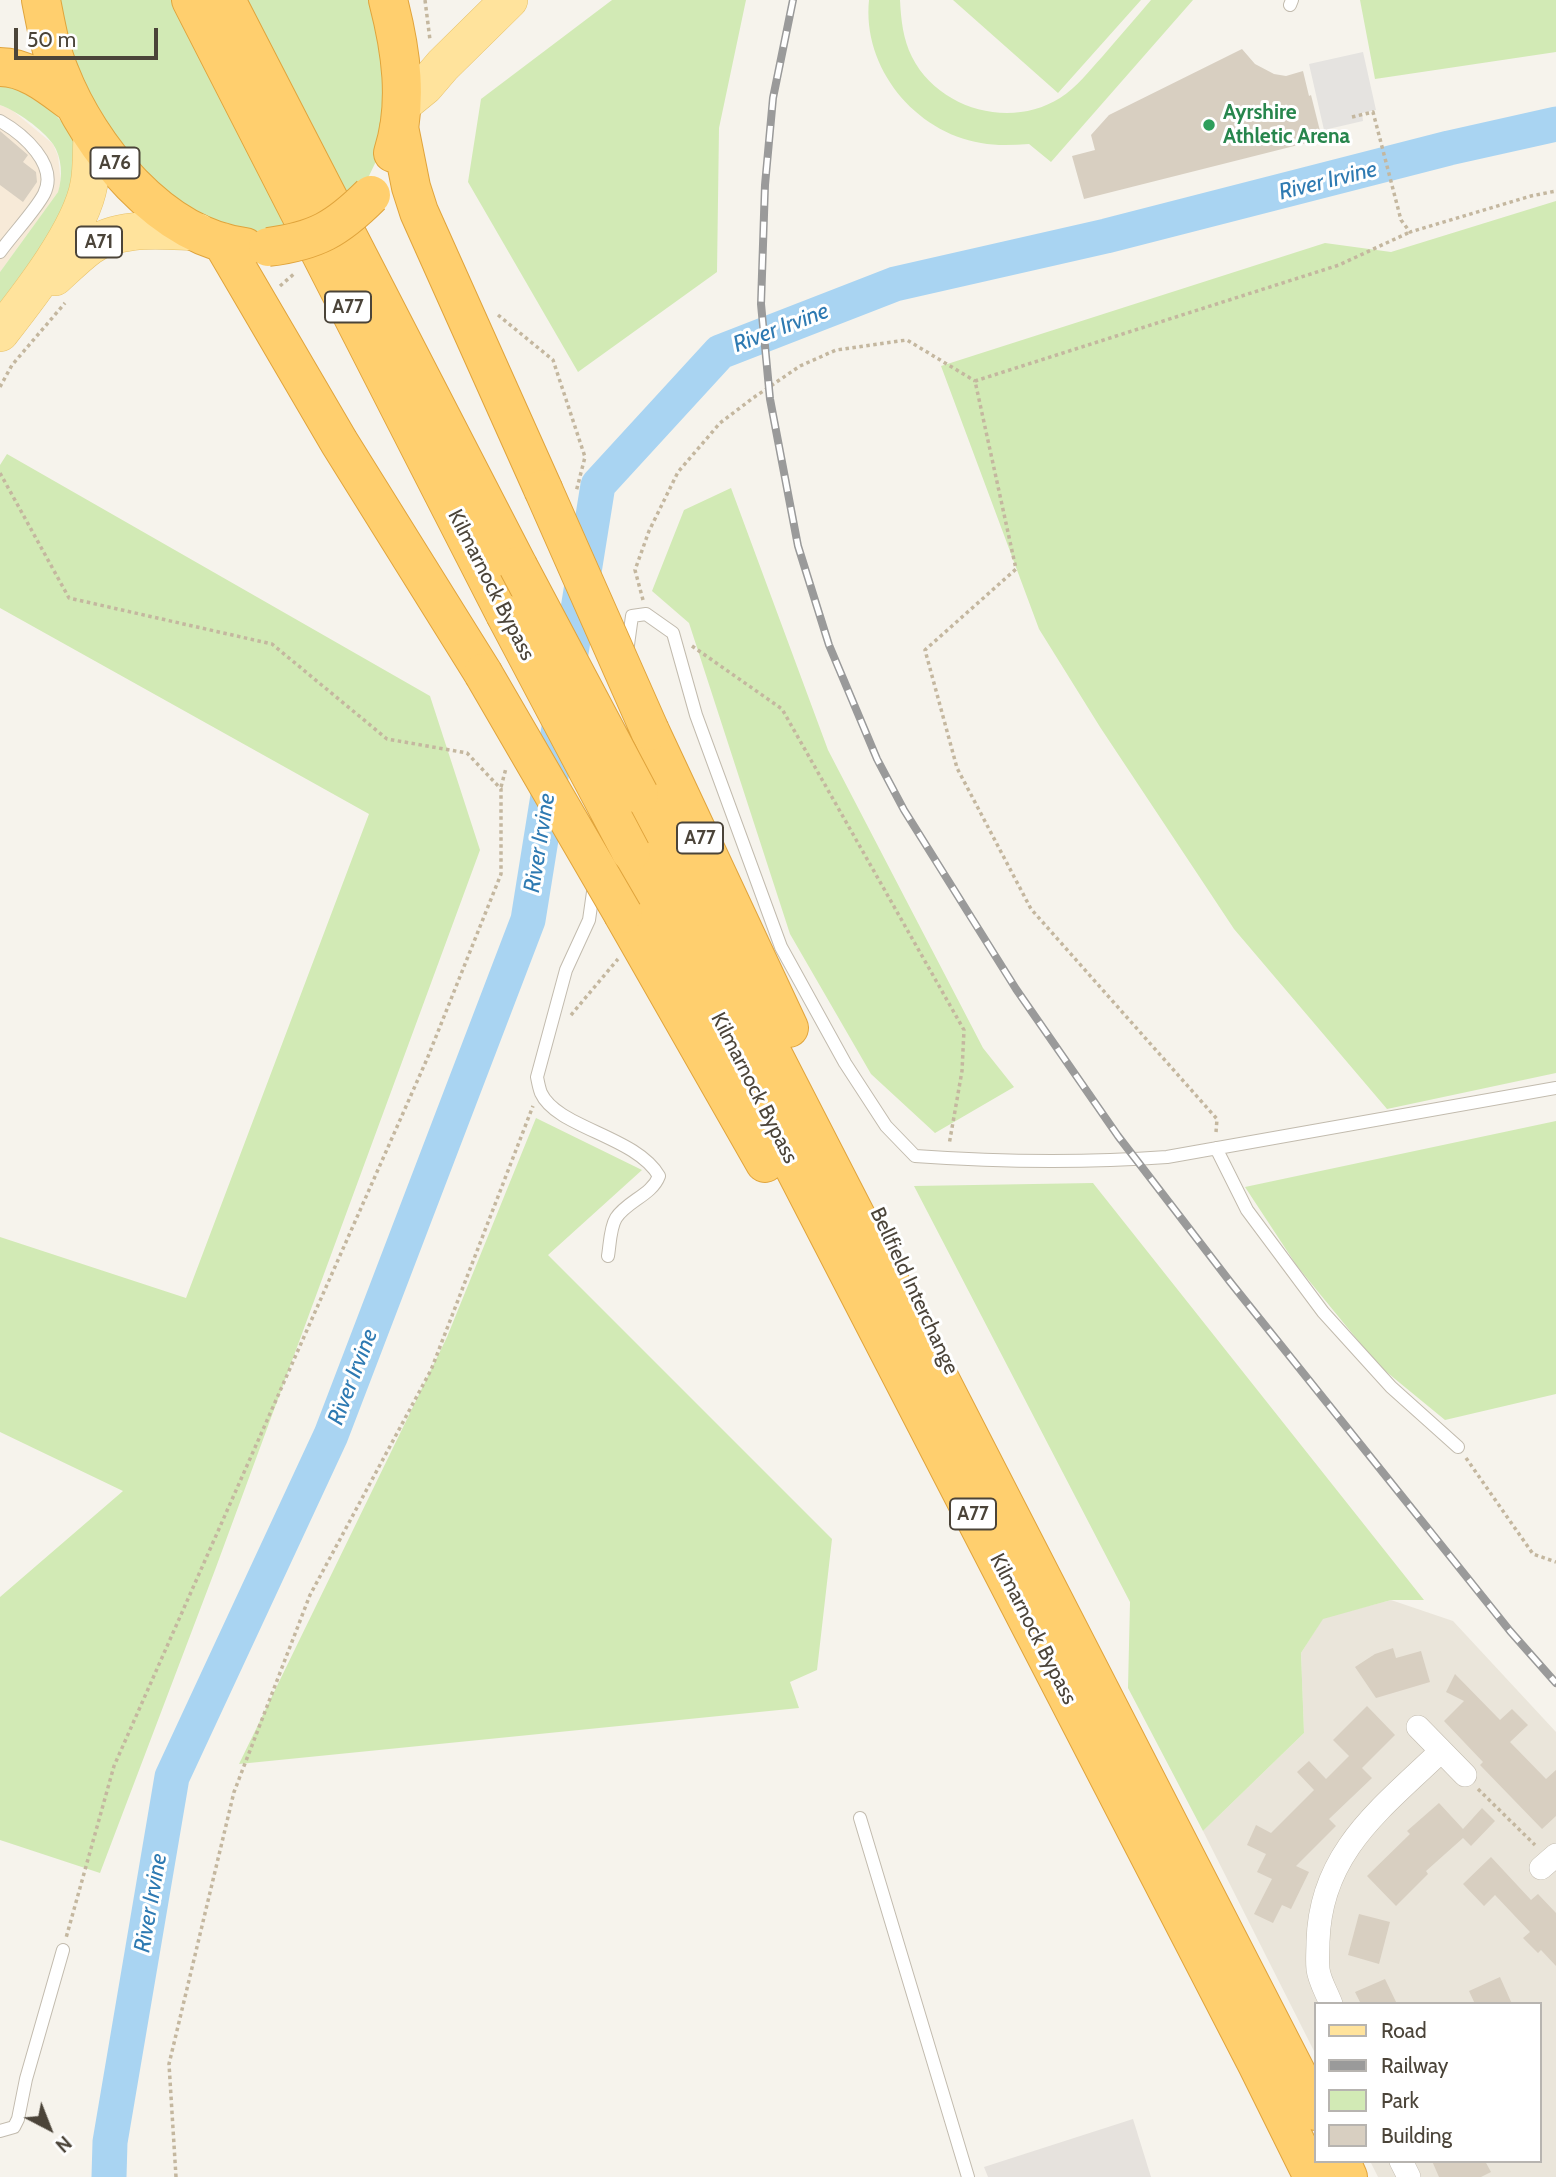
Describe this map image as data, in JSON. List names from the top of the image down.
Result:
{
  "streets": {
    "highway": [
      "A76",
      "A77",
      "Kilmarnock Bypass",
      "Bellfield Interchange"
    ],
    "main road": ["A71"]
  },
  "crossings": [
    ["A76", "A71"],
    ["A76", "A77"],
    ["A71", "A77"],
    ["A77", "Kilmarnock Bypass"],
    ["A77", "Bellfield Interchange"],
    ["Kilmarnock Bypass", "Bellfield Interchange"]
  ],
  "water": ["River Irvine"],
  "places": ["Ayrshire Athletic Arena"],
  "legend": [
    "Road",
    "Railway",
    "Park",
    "Building"
  ],
  "scale_bar": "50 m",
  "north": "bottom right"
}
